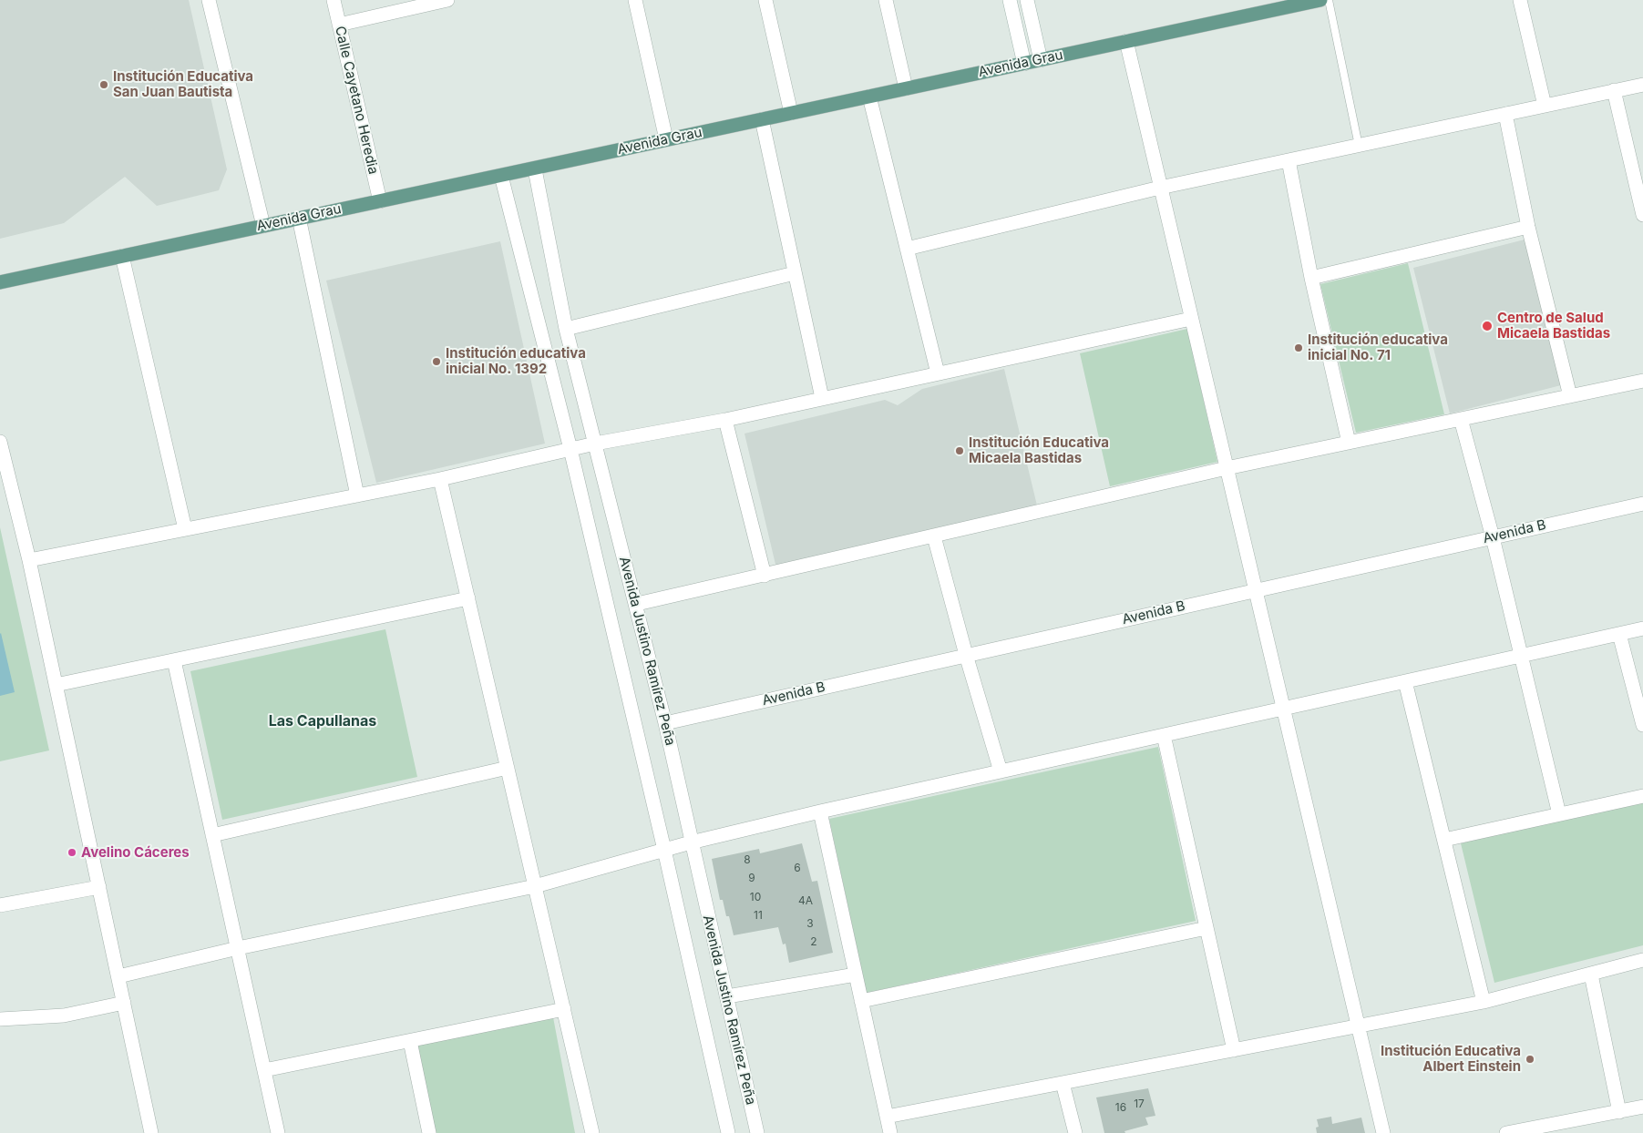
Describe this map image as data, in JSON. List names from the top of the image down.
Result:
{
  "streets": {
    "main road": ["Avenida Grau"],
    "street": ["Calle Cayetano Heredia", "Avenida B", "Avenida Justino Ramírez Peña"]
  },
  "crossings": [
    ["Avenida Grau", "Calle Cayetano Heredia"],
    ["Avenida Grau", "Avenida Justino Ramírez Peña"],
    ["Avenida B", "Avenida Justino Ramírez Peña"]
  ],
  "districts": ["Las Capullanas"],
  "places": [
    "Institución Educativa San Juan Bautista",
    "Centro de Salud Micaela Bastidas",
    "Institución educativa inicial No. 71",
    "Institución educativa inicial No. 1392",
    "Institución Educativa Micaela Bastidas",
    "Avelino Cáceres",
    "Institución Educativa Albert Einstein"
  ],
  "house_numbers": [
    "8",
    "6",
    "9",
    "10",
    "4A",
    "11",
    "3",
    "2",
    "17",
    "16"
  ]
}
